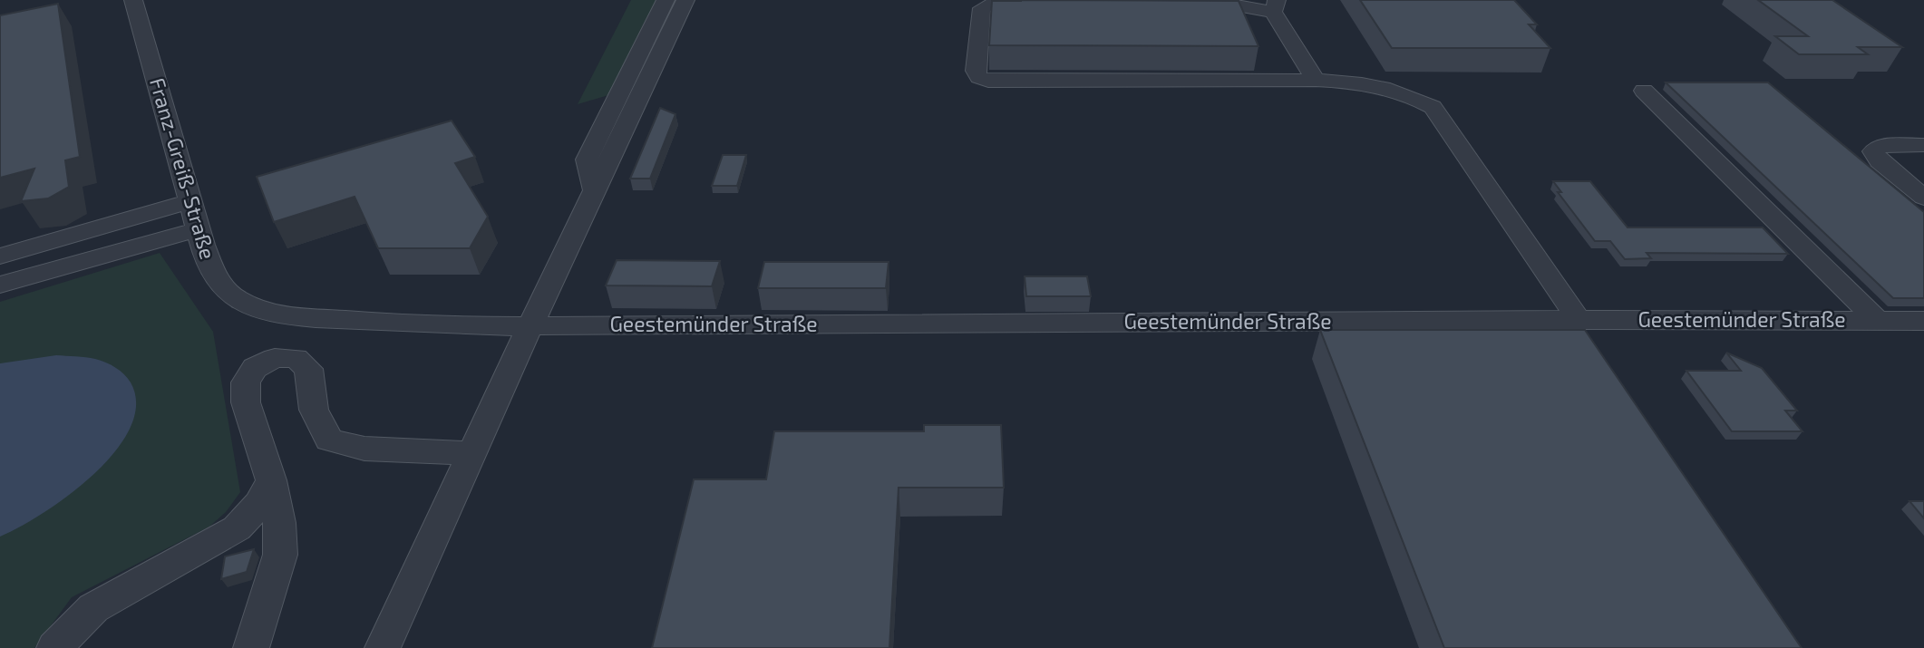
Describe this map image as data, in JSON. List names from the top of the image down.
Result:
{
  "streets": {
    "street": ["Franz-Greiß-Straße", "Geestemünder Straße"]
  },
  "crossings": [
    ["Franz-Greiß-Straße", "Geestemünder Straße"]
  ]
}
